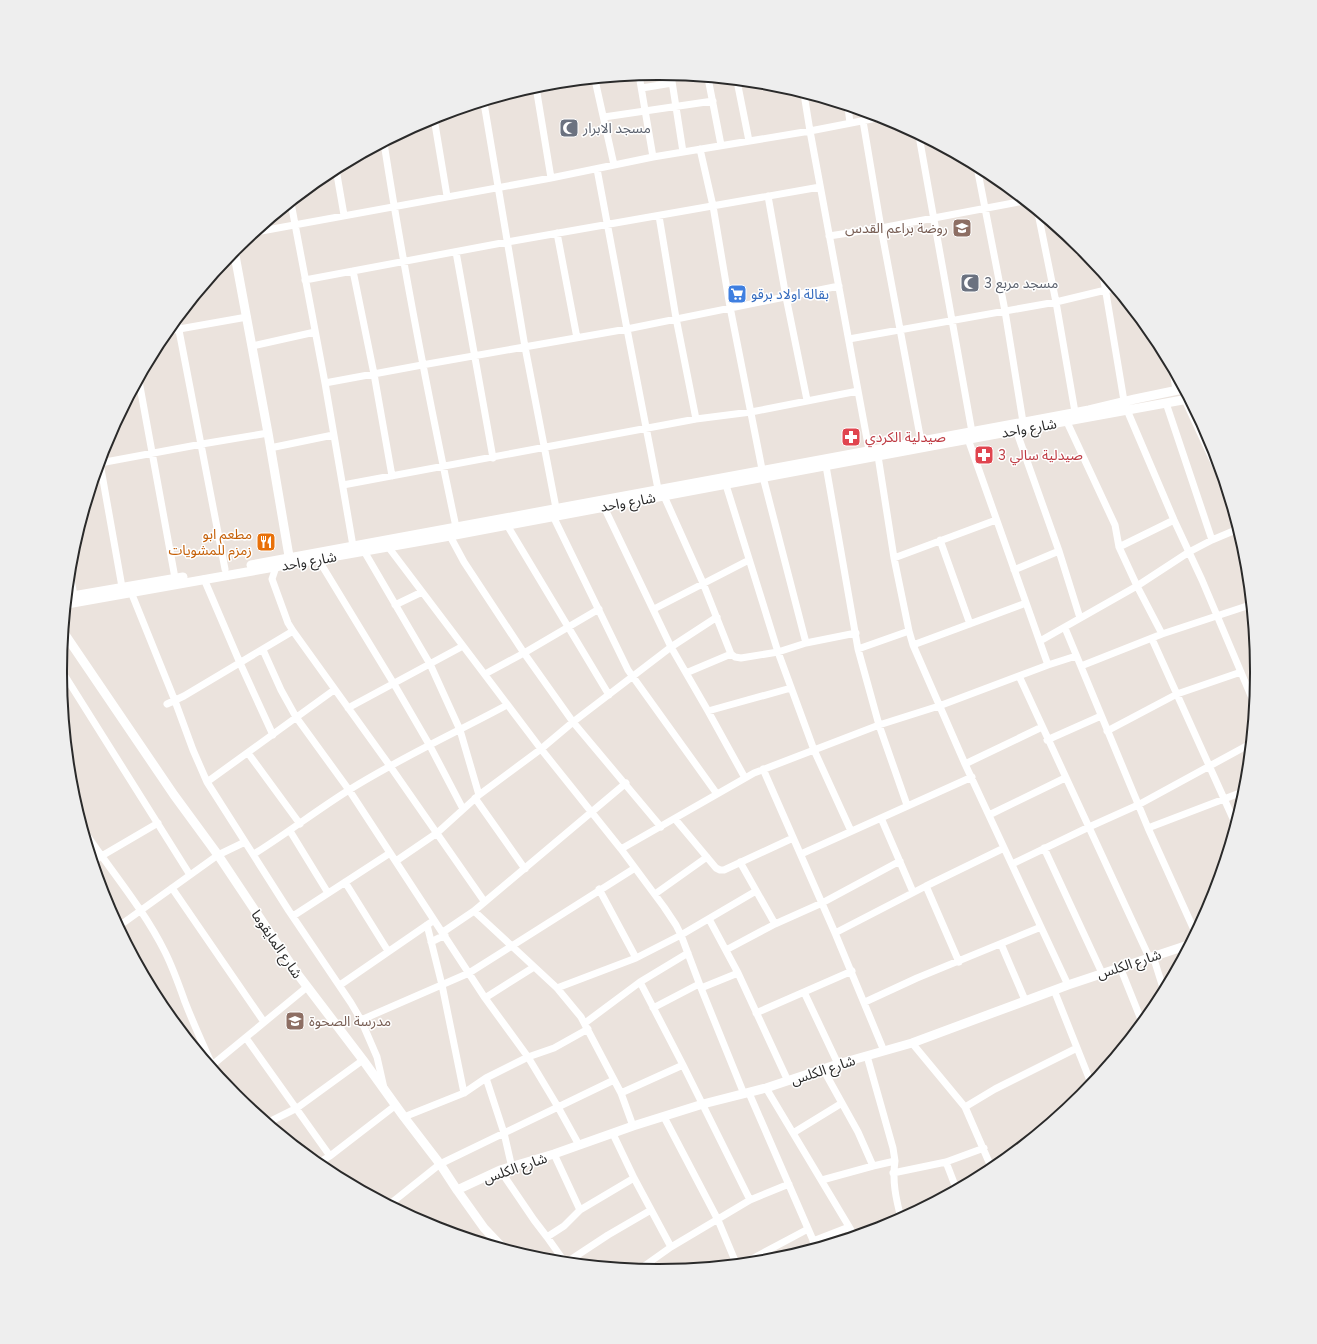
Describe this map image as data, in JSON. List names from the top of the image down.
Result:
{
  "streets": {
    "street": ["شارع واحد", "شارع المايقوما", "شارع الكلس"]
  },
  "crossings": [
    ["شارع المايقوما", "شارع الكلس"]
  ],
  "places": {
    "mosque": ["مسجد الابرار", "مسجد مربع 3"],
    "school or university": ["روضة براعم القدس", "مدرسة الصحوة"],
    "supermarket": ["بقالة اولاد برقو"],
    "pharmacy": ["صيدلية الكردي", "صيدلية سالي 3"],
    "restaurant": ["مطعم ابو زمزم للمشويات"]
  }
}
